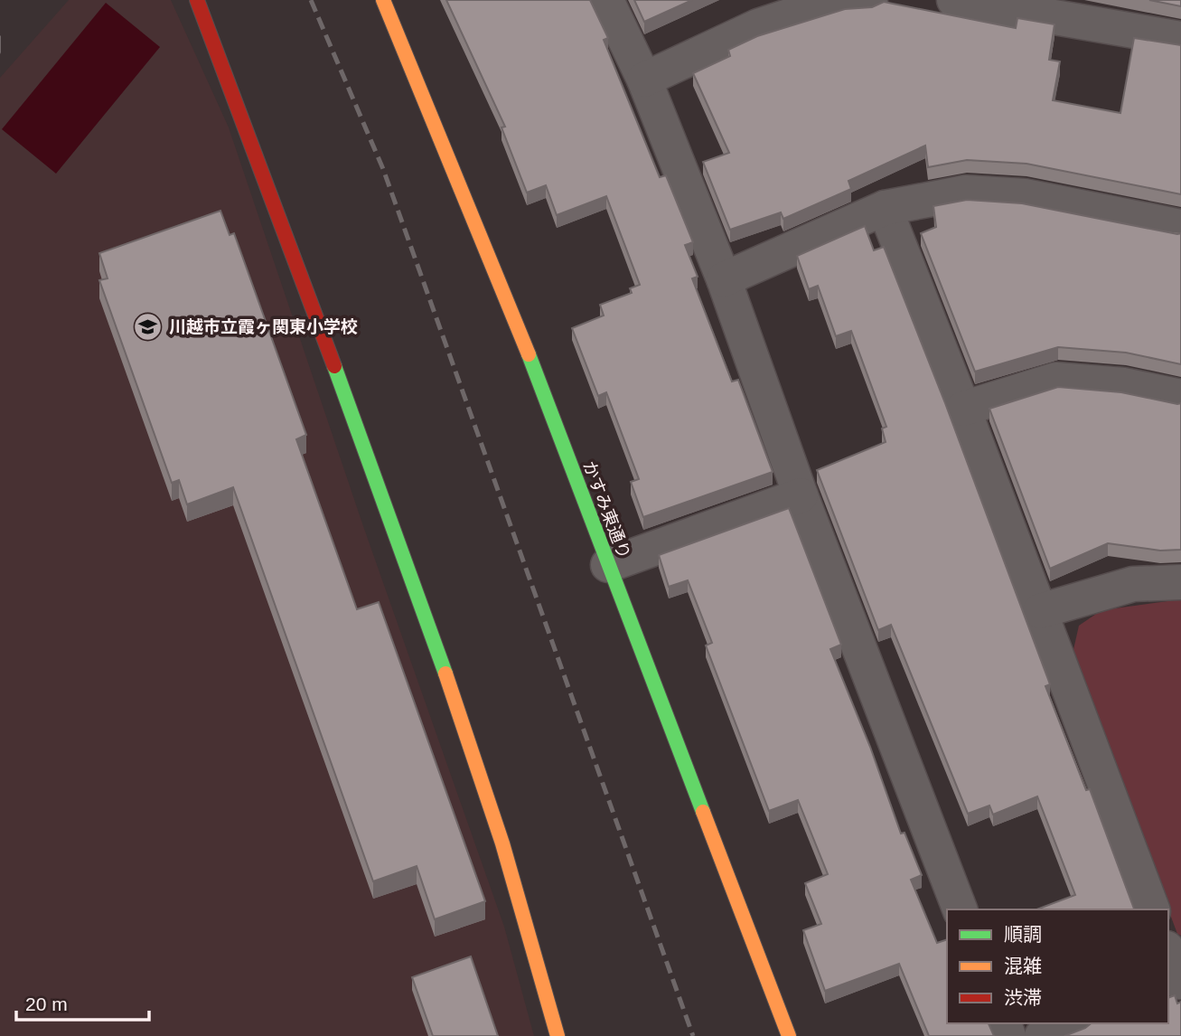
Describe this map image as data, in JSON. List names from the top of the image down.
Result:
{
  "streets": {
    "street": ["かすみ東通り"]
  },
  "places": {
    "school or university": ["川越市立霞ヶ関東小学校"]
  },
  "legend": ["順調", "混雑", "渋滞"],
  "scale_bar": "20 m"
}
